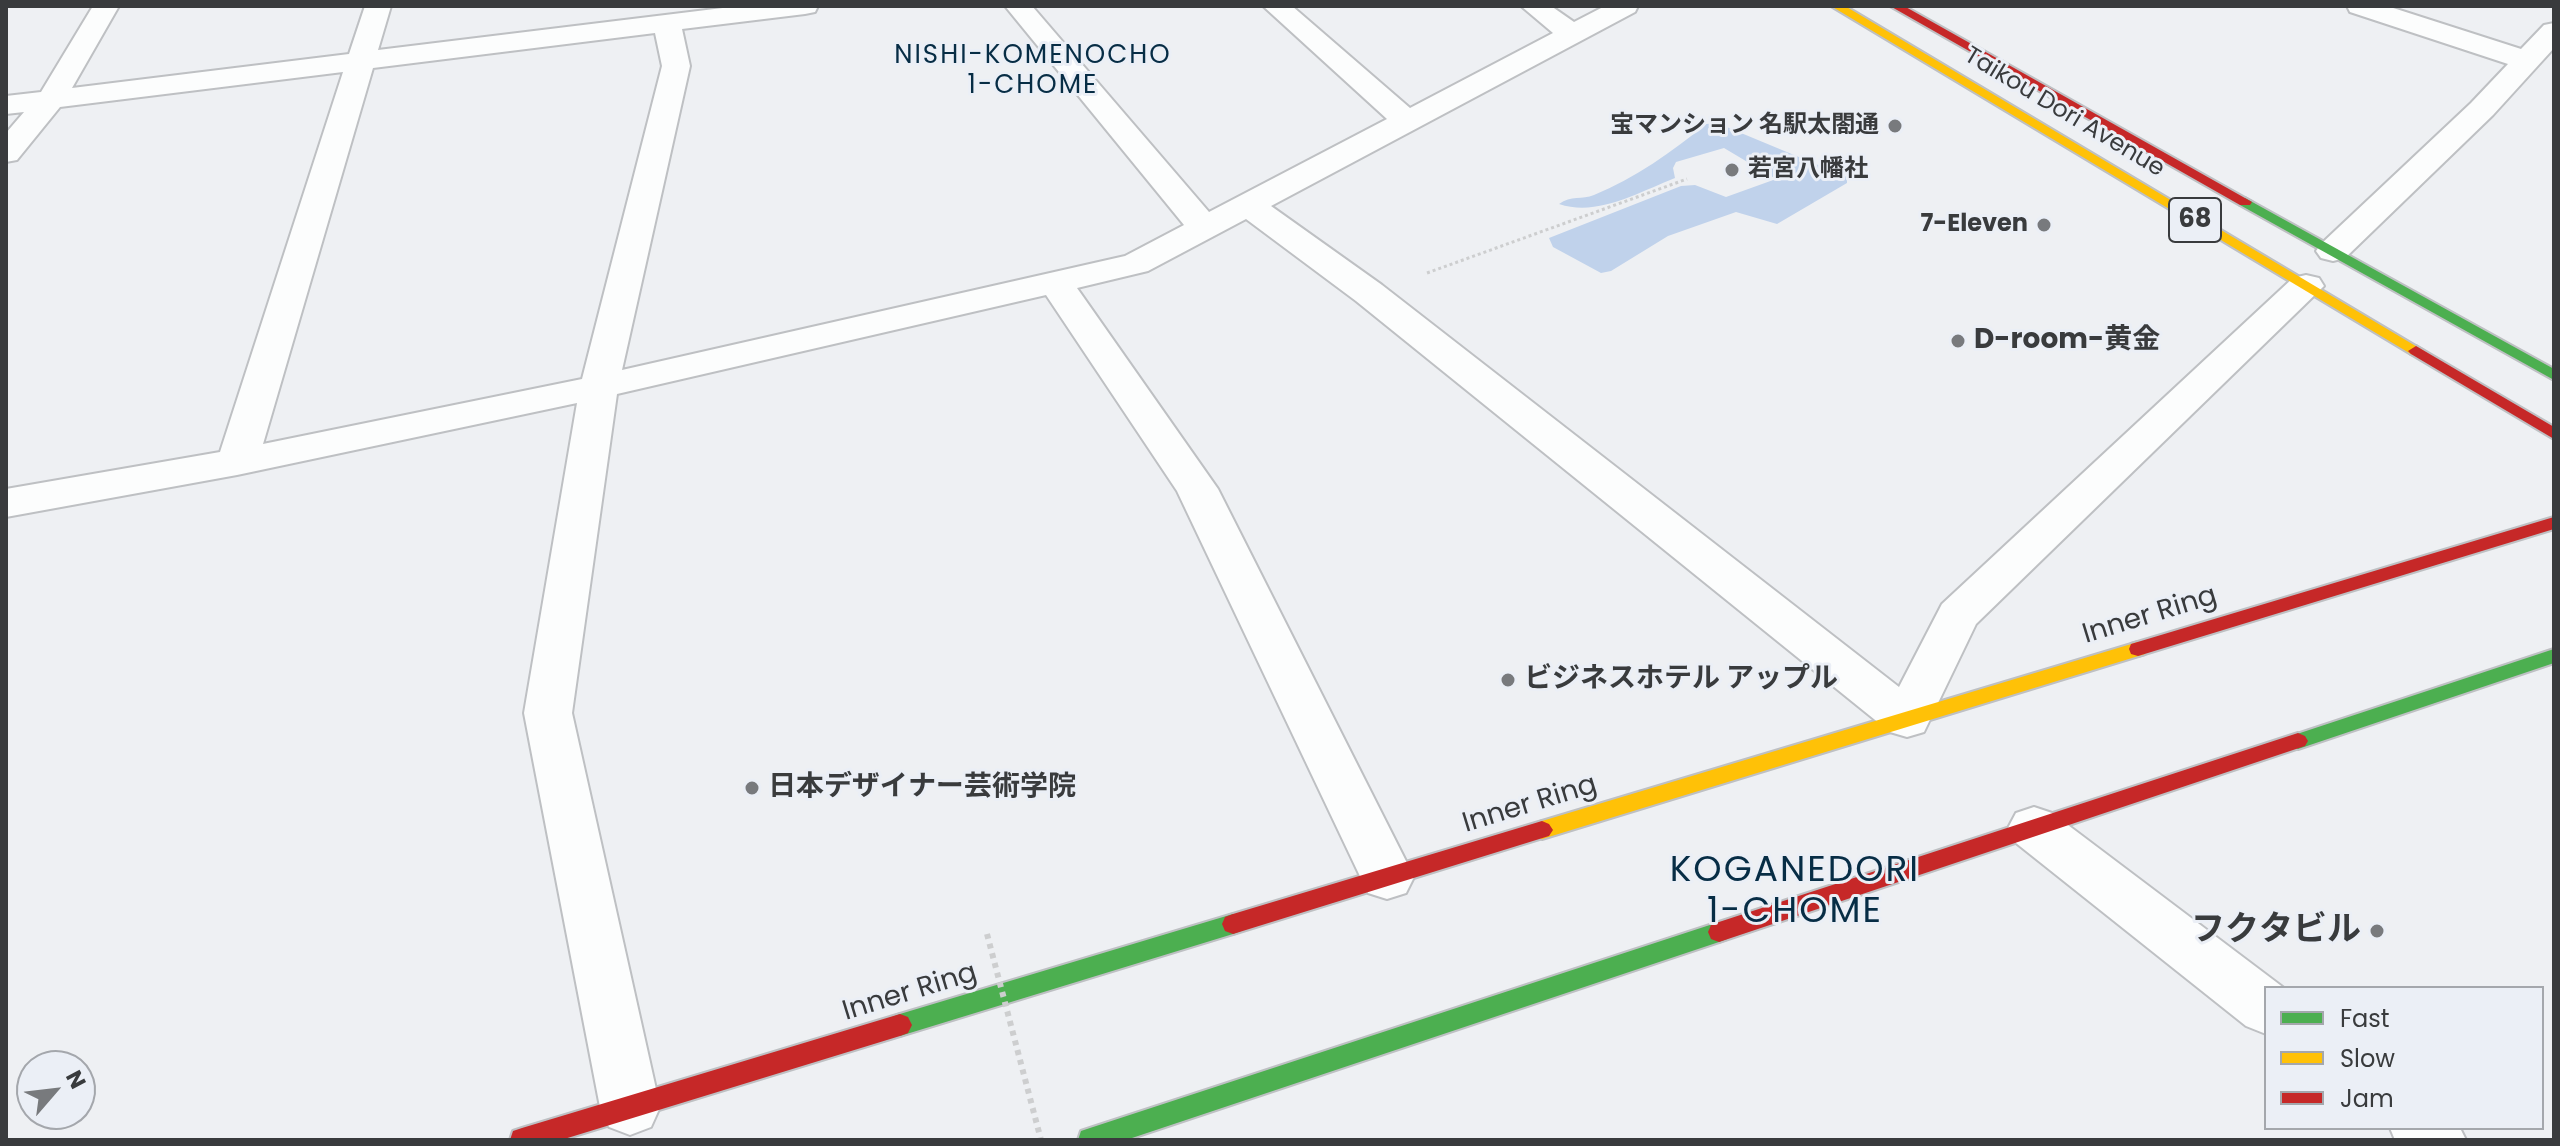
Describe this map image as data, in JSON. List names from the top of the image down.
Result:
{
  "streets": {
    "main road": ["Taikou Dori Avenue", "68", "Inner Ring"]
  },
  "districts": ["NISHI-KOMENOCHO 1-CHOME", "KOGANEDORI 1-CHOME"],
  "places": [
    "宝マンション 名駅太閤通",
    "若宮八幡社",
    "7-Eleven",
    "D-room-黄金",
    "ビジネスホテル アップル",
    "日本デザイナー芸術学院",
    "フクタビル"
  ],
  "legend": ["Fast", "Slow", "Jam"],
  "north": "top right"
}
